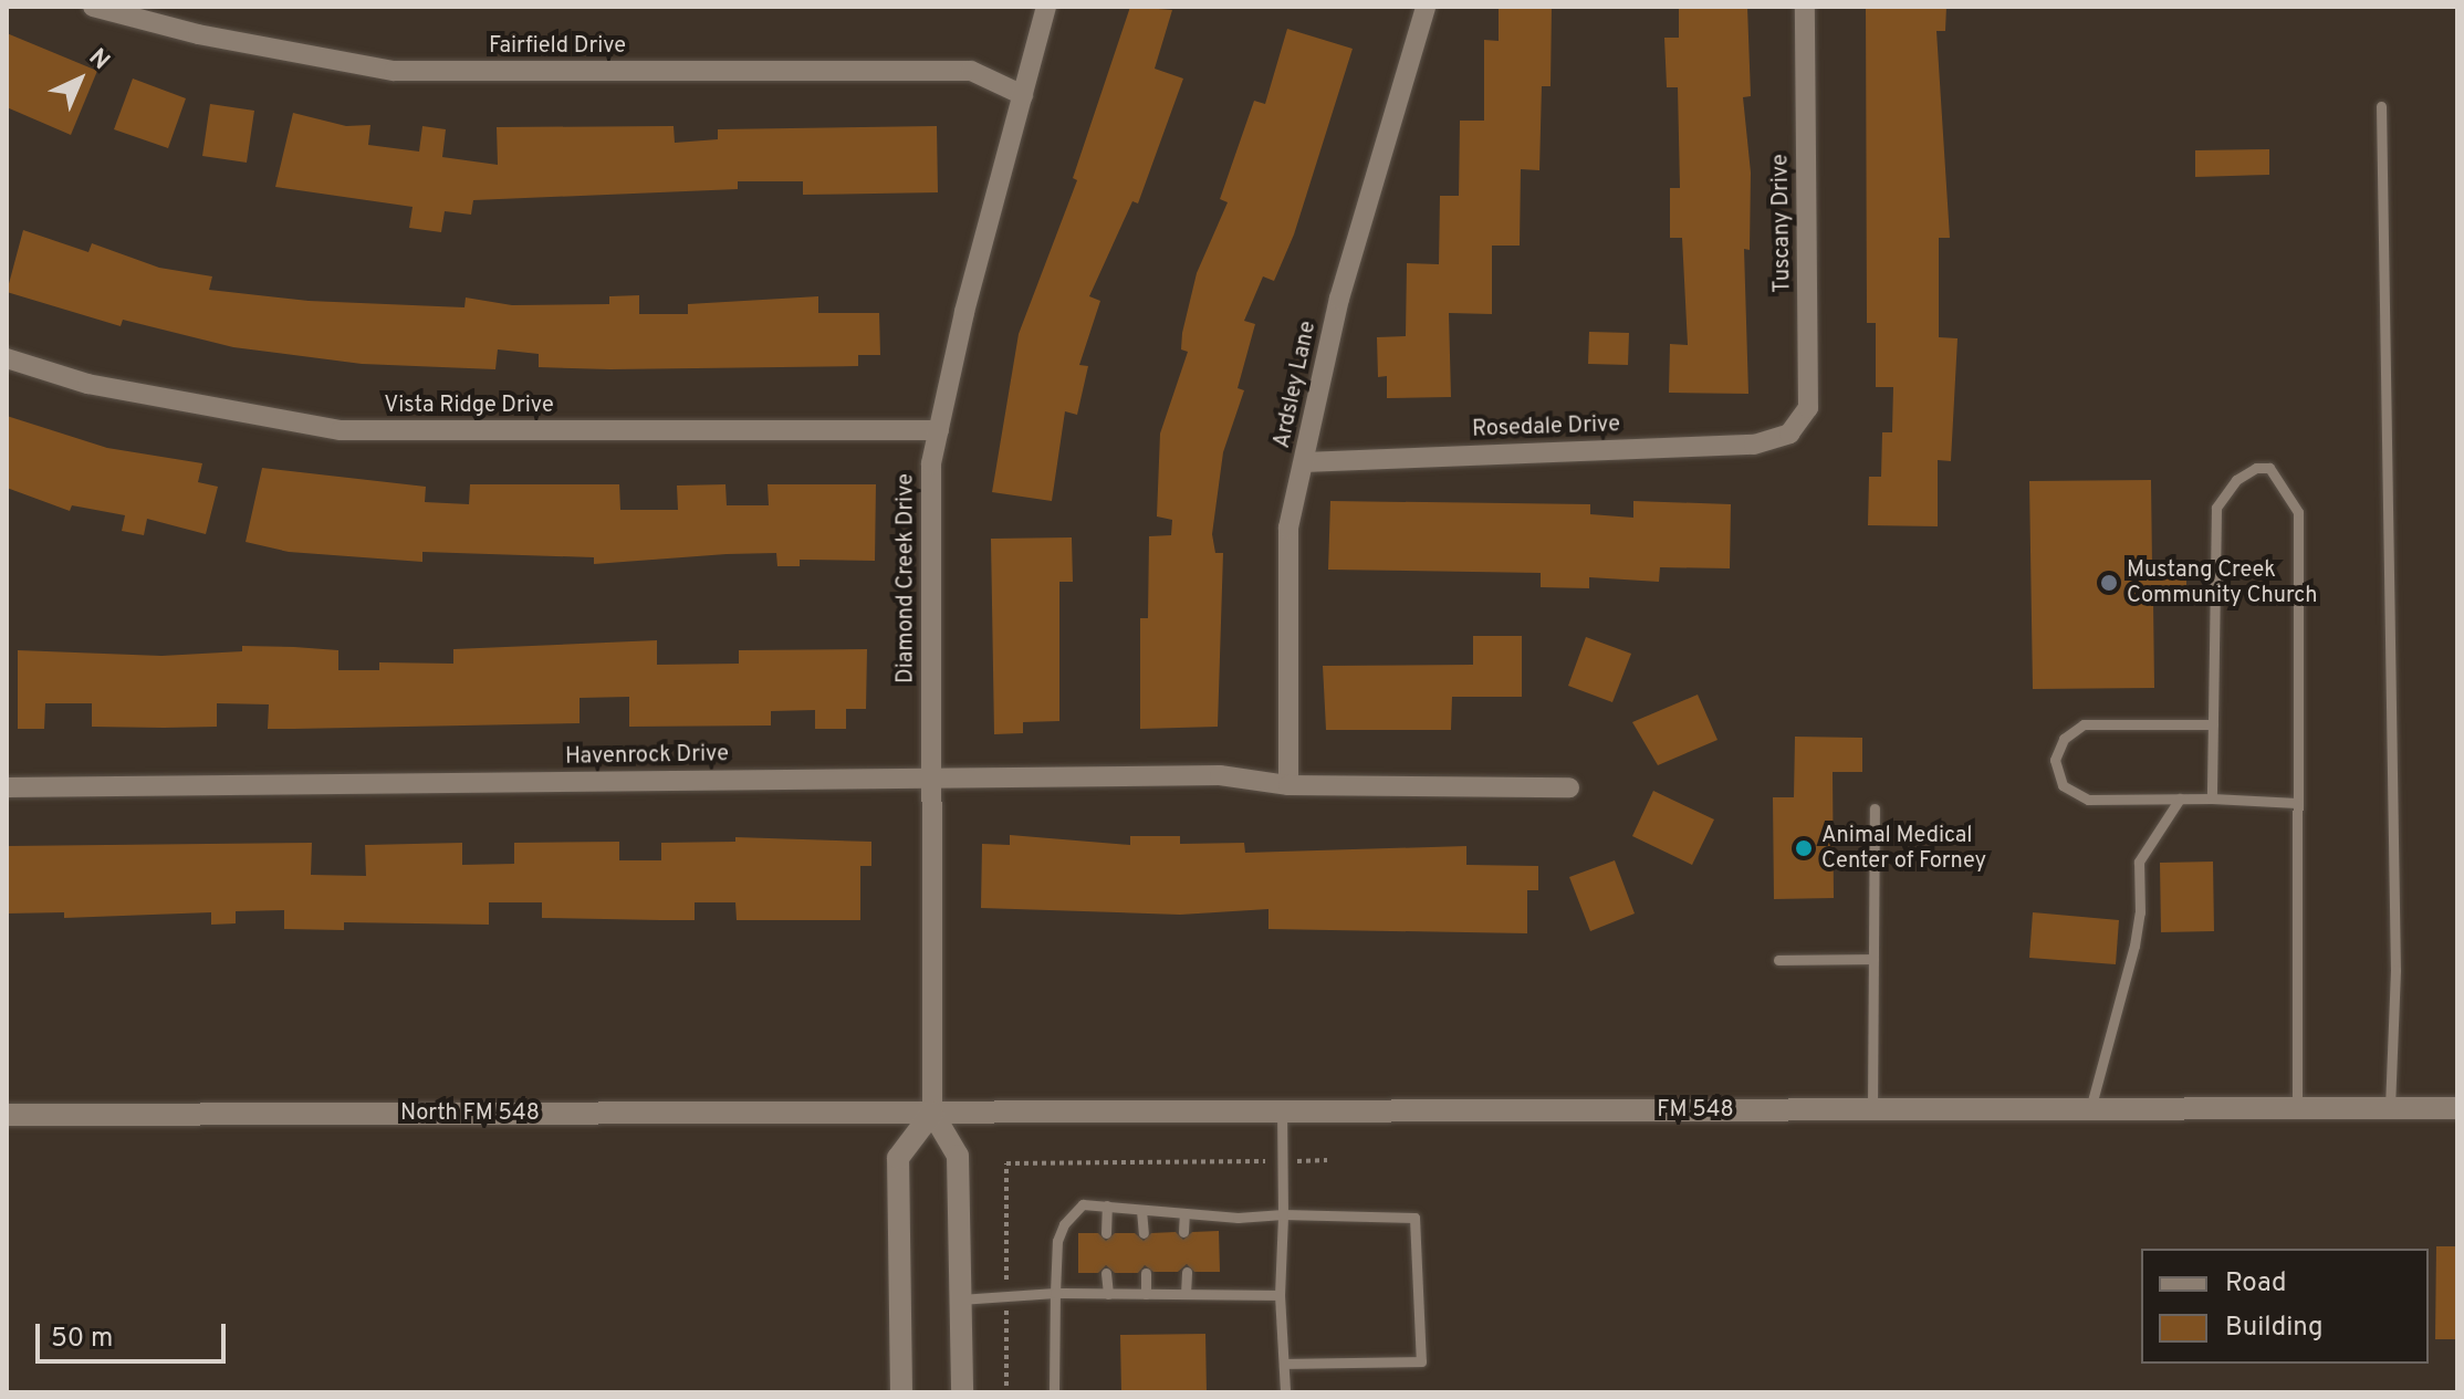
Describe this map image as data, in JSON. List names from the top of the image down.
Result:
{
  "streets": {
    "main road": ["FM 548", "North FM 548"],
    "street": [
      "Fairfield Drive",
      "Tuscany Drive",
      "Ardsley Lane",
      "Vista Ridge Drive",
      "Rosedale Drive",
      "Diamond Creek Drive",
      "Havenrock Drive"
    ]
  },
  "crossings": [
    ["Fairfield Drive", "Diamond Creek Drive"],
    ["Tuscany Drive", "Rosedale Drive"],
    ["Ardsley Lane", "Rosedale Drive"],
    ["Ardsley Lane", "Havenrock Drive"],
    ["Vista Ridge Drive", "Diamond Creek Drive"],
    ["Diamond Creek Drive", "Havenrock Drive"],
    ["Diamond Creek Drive", "FM 548"],
    ["Diamond Creek Drive", "North FM 548"],
    ["FM 548", "North FM 548"]
  ],
  "places": ["Mustang Creek Community Church", "Animal Medical Center of Forney"],
  "legend": ["Road", "Building"],
  "scale_bar": "50 m",
  "north": "top right"
}
